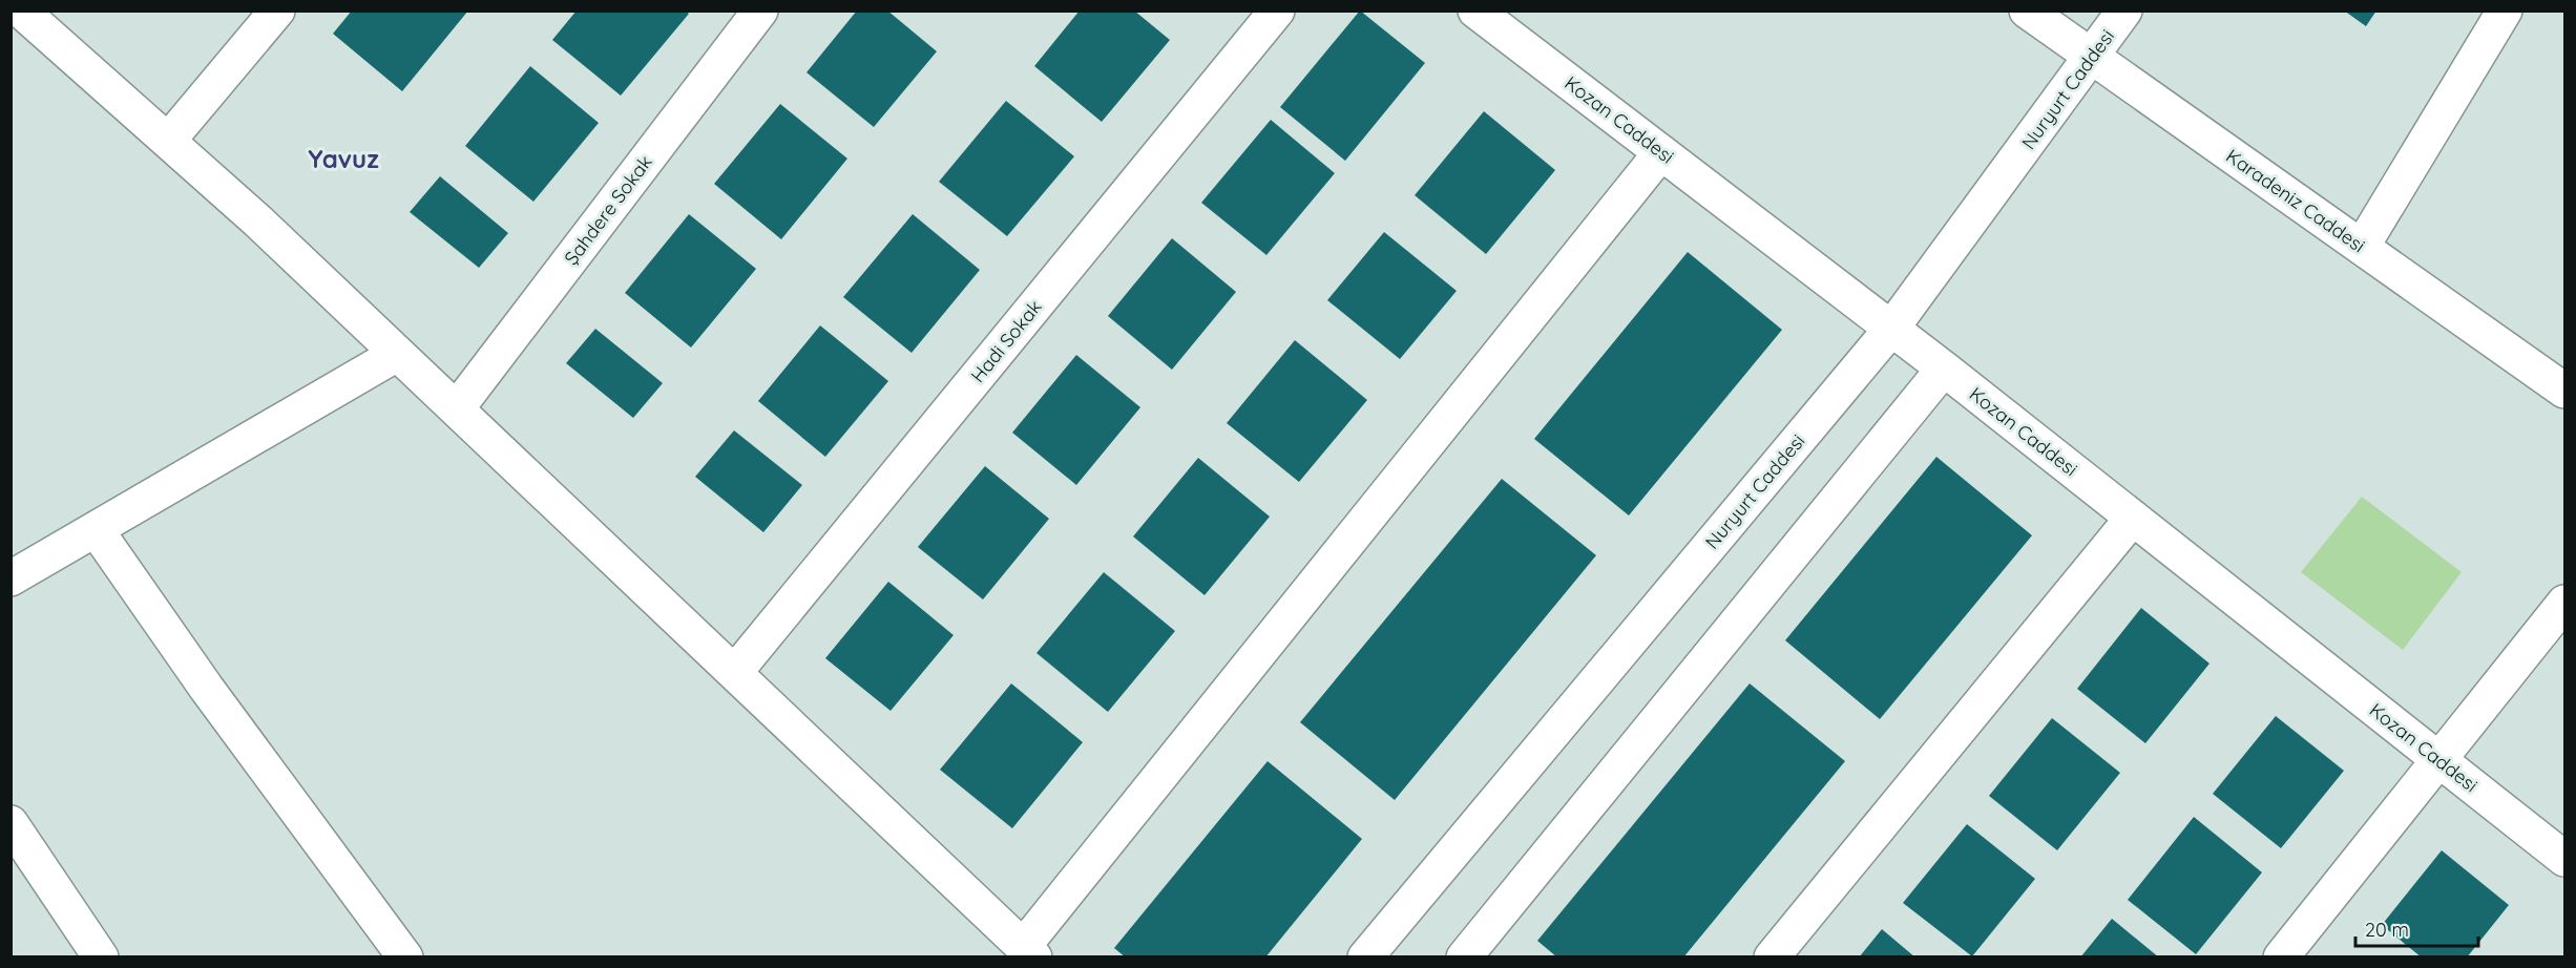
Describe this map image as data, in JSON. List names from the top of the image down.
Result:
{
  "streets": {
    "street": [
      "Nuryurt Caddesi",
      "Kozan Caddesi",
      "Karadeniz Caddesi",
      "Şahdere Sokak",
      "Hadi Sokak"
    ]
  },
  "crossings": [
    ["Nuryurt Caddesi", "Kozan Caddesi"],
    ["Nuryurt Caddesi", "Karadeniz Caddesi"]
  ],
  "districts": ["Yavuz"],
  "scale_bar": "20 m"
}
